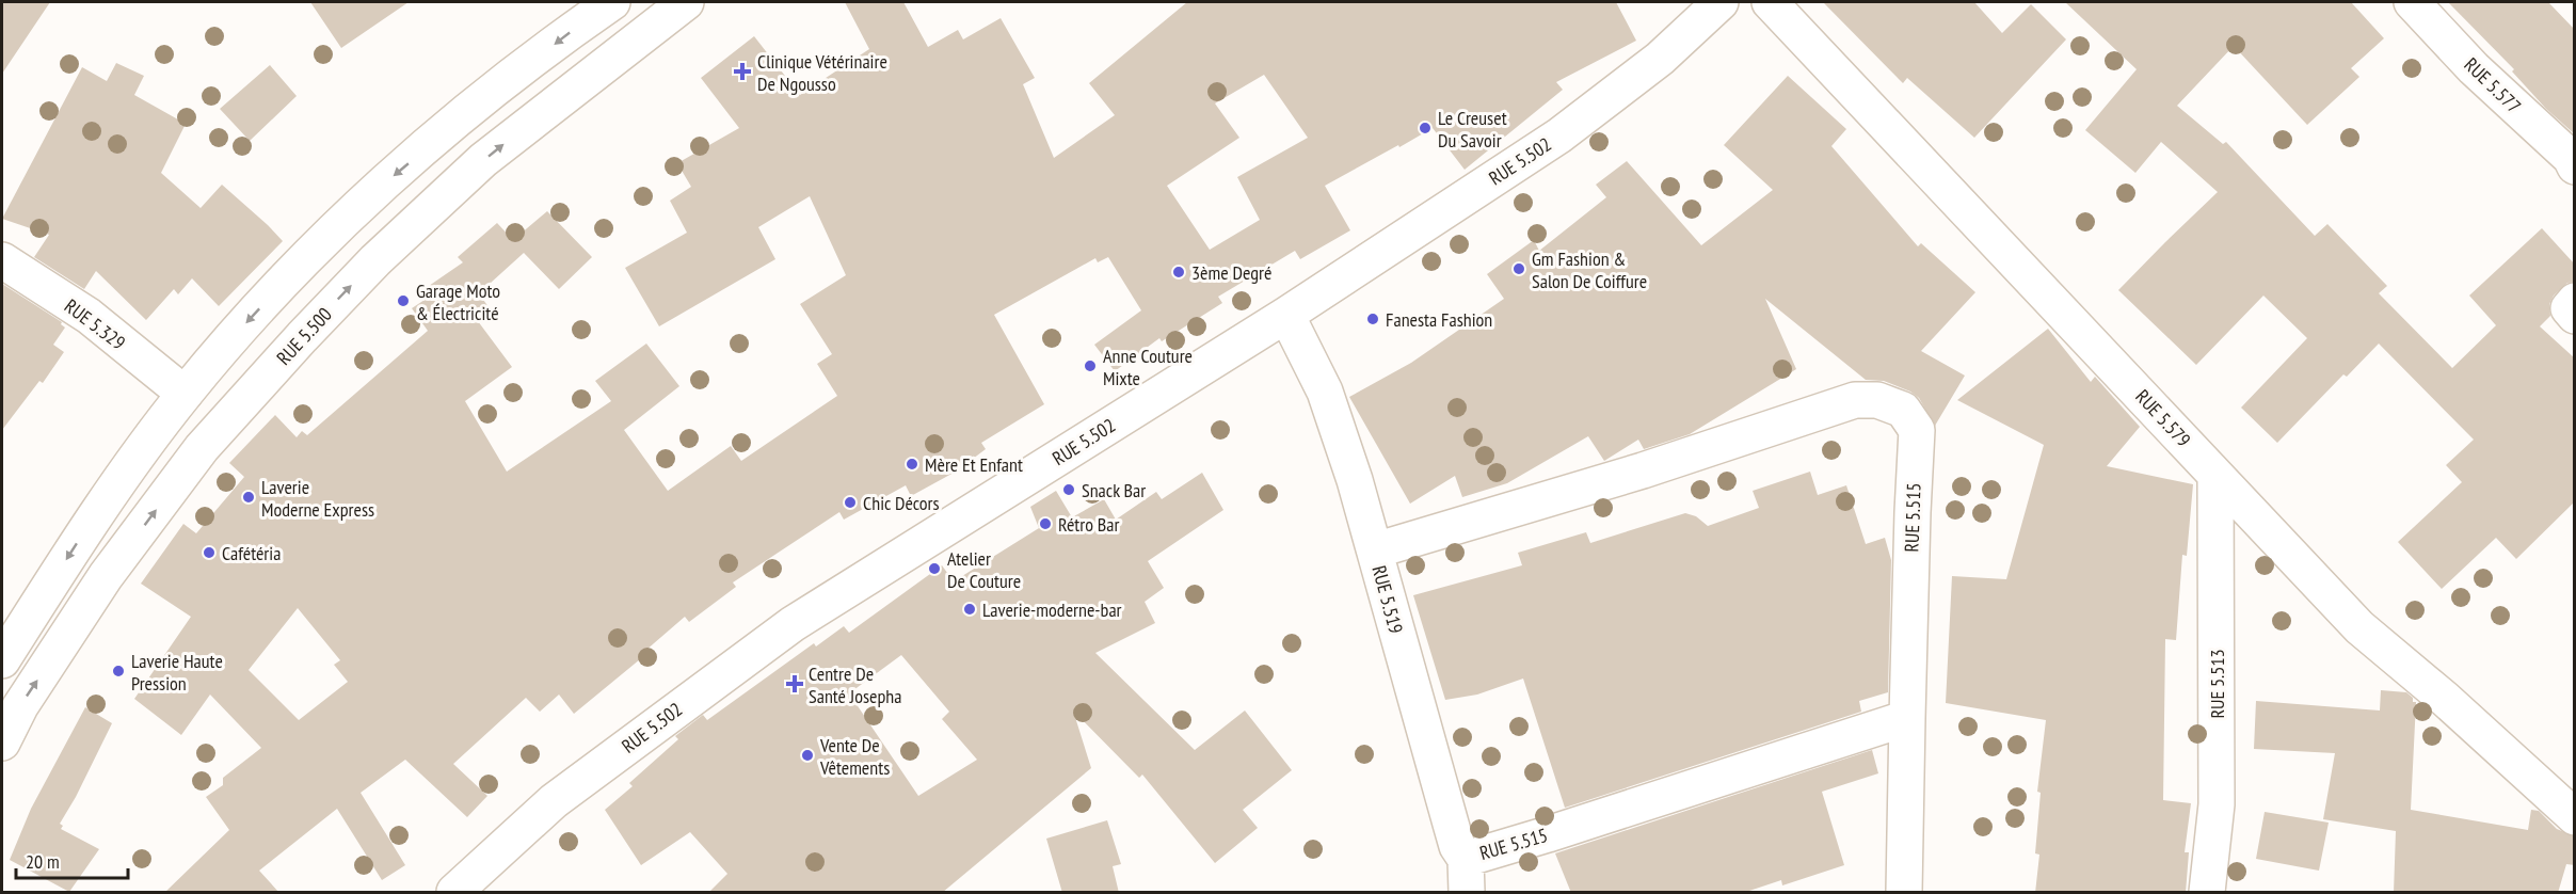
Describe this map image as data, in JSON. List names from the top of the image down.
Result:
{
  "streets": {
    "street": [
      "RUE 5.577",
      "RUE 5.502",
      "RUE 5.329",
      "RUE 5.500",
      "RUE 5.579",
      "RUE 5.515",
      "RUE 5.519",
      "RUE 5.513"
    ]
  },
  "crossings": [
    ["RUE 5.502", "RUE 5.519"],
    ["RUE 5.579", "RUE 5.513"],
    ["RUE 5.515", "RUE 5.519"]
  ],
  "places": {
    "health": ["Clinique Vétérinaire De Ngousso", "Centre De Santé Josepha"],
    "other": [
      "Le Creuset Du Savoir",
      "Gm Fashion & Salon De Coiffure",
      "3ème Degré",
      "Garage Moto & Électricité",
      "Fanesta Fashion",
      "Anne Couture Mixte",
      "Mère Et Enfant",
      "Snack Bar",
      "Laverie Moderne Express",
      "Chic Décors",
      "Rétro Bar",
      "Cafétéria",
      "Atelier De Couture",
      "Laverie-moderne-bar",
      "Laverie Haute Pression",
      "Vente De Vêtements"
    ]
  },
  "scale_bar": "20 m"
}
